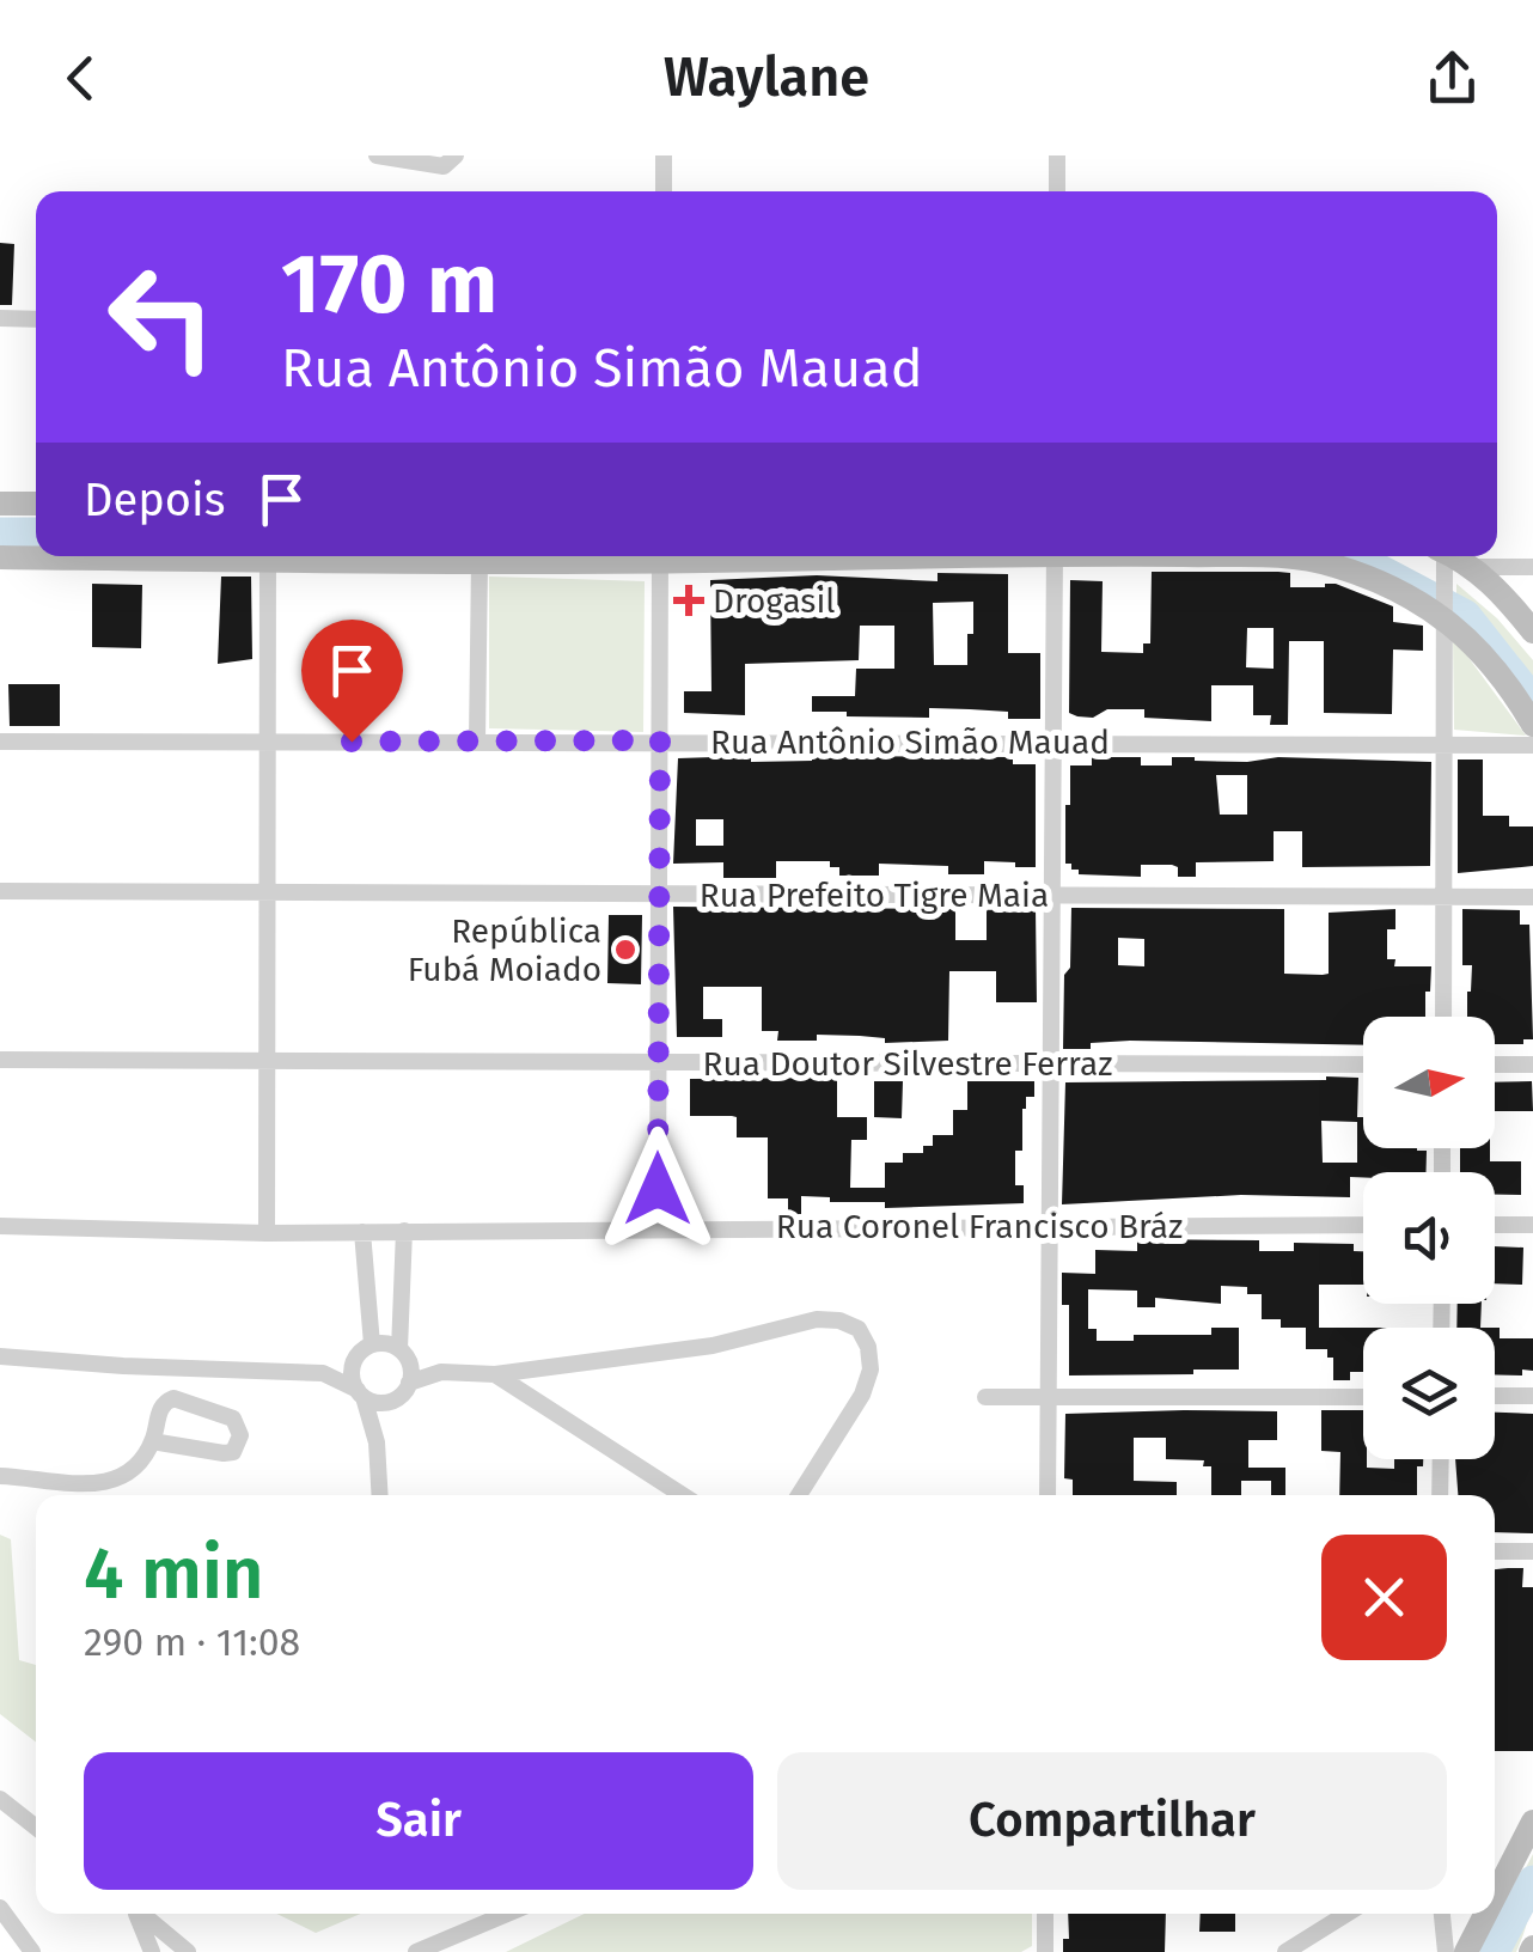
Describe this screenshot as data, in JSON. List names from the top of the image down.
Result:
{
  "streets": {
    "street": [
      "Rua Antônio Simão Mauad",
      "Rua Prefeito Tigre Maia",
      "Rua Doutor Silvestre Ferraz",
      "Rua Coronel Francisco Bráz"
    ]
  },
  "places": {
    "health": ["Drogasil"],
    "other": ["República Fubá Moiado"]
  },
  "north": "right",
  "page": {
    "header": "Waylane",
    "turn": ["170 m", "Rua Antônio Simão Mauad"],
    "then": "Depois",
    "heading": ["4 min", "290 m · 11:08"],
    "buttons": ["Sair", "Compartilhar"]
  }
}
